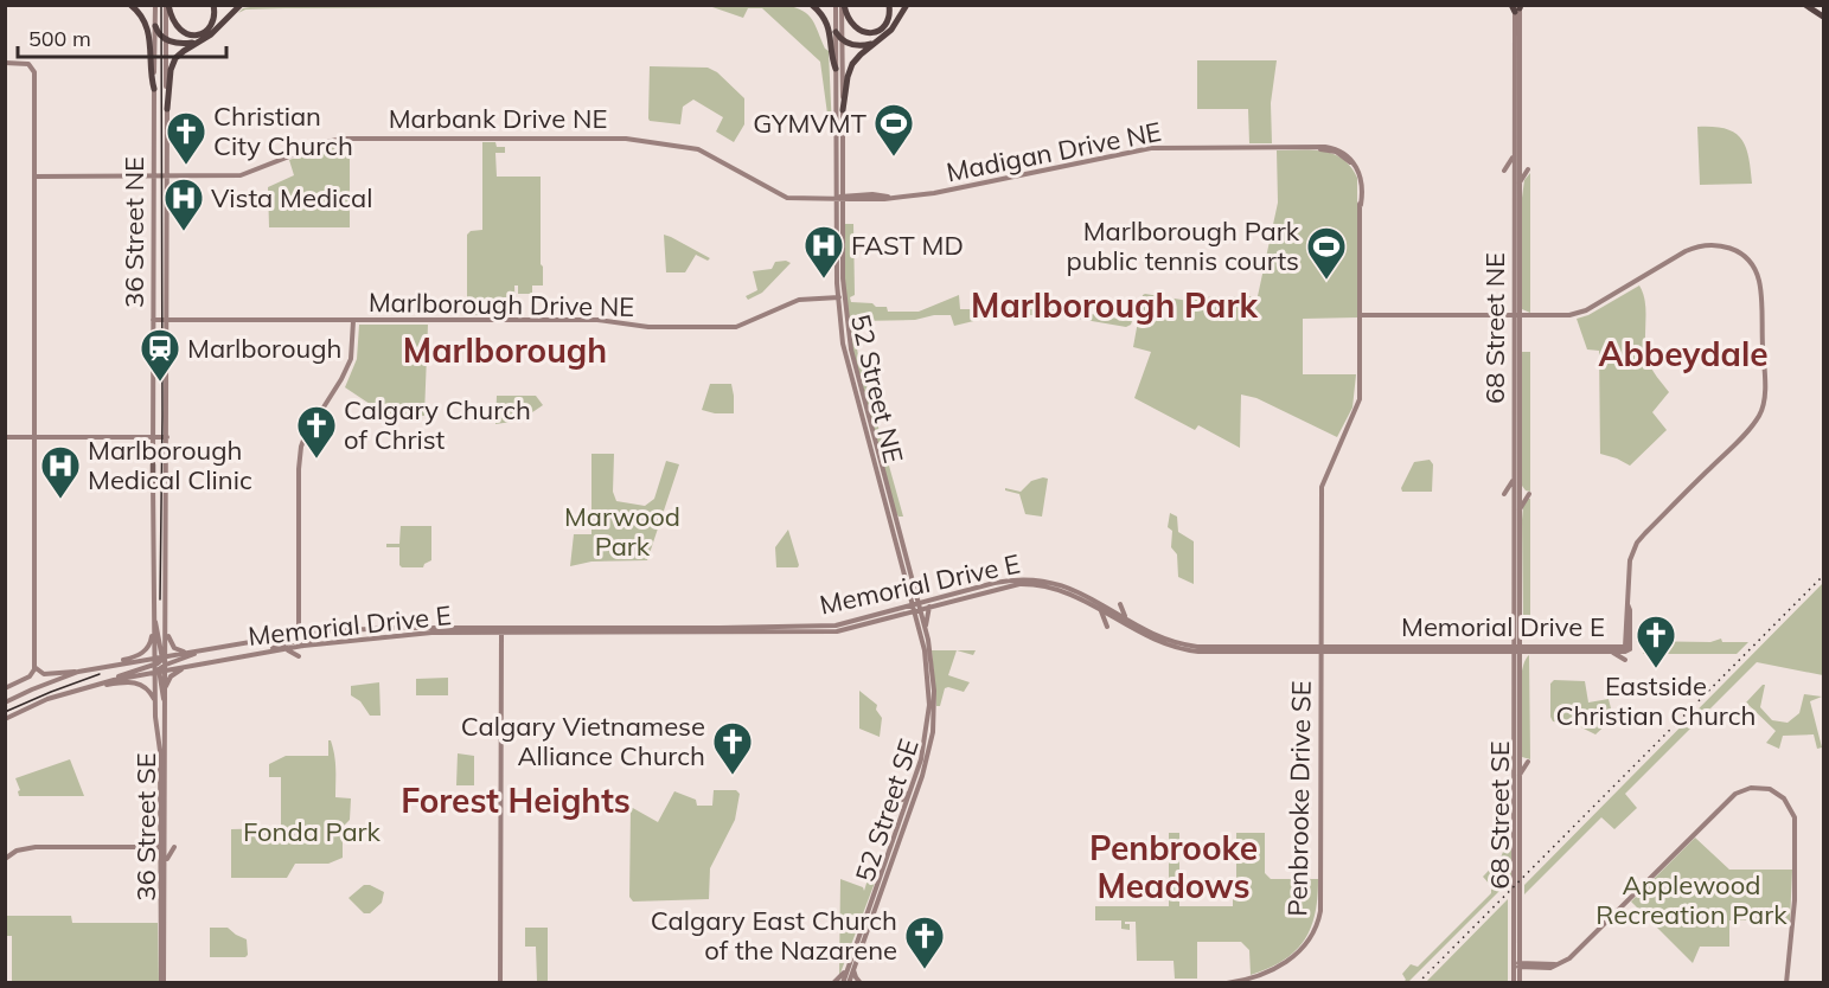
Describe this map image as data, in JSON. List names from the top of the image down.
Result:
{
  "streets": {
    "main road": [
      "Marbank Drive NE",
      "Madigan Drive NE",
      "36 Street NE",
      "Marlborough Drive NE",
      "68 Street NE",
      "52 Street NE",
      "Memorial Drive E",
      "Penbrooke Drive SE",
      "52 Street SE",
      "68 Street SE",
      "36 Street SE"
    ]
  },
  "crossings": [
    ["Marbank Drive NE", "Madigan Drive NE"],
    ["Marbank Drive NE", "36 Street NE"],
    ["Marbank Drive NE", "52 Street NE"],
    ["Madigan Drive NE", "52 Street NE"],
    ["Madigan Drive NE", "Memorial Drive E"],
    ["Madigan Drive NE", "Penbrooke Drive SE"],
    ["36 Street NE", "Marlborough Drive NE"],
    ["36 Street NE", "Memorial Drive E"],
    ["36 Street NE", "36 Street SE"],
    ["Marlborough Drive NE", "52 Street NE"],
    ["68 Street NE", "Memorial Drive E"],
    ["68 Street NE", "68 Street SE"],
    ["52 Street NE", "Memorial Drive E"],
    ["52 Street NE", "52 Street SE"],
    ["Memorial Drive E", "Penbrooke Drive SE"],
    ["Memorial Drive E", "52 Street SE"],
    ["Memorial Drive E", "68 Street SE"],
    ["Memorial Drive E", "36 Street SE"]
  ],
  "districts": [
    "Marlborough Park",
    "Marlborough",
    "Abbeydale",
    "Forest Heights",
    "Penbrooke Meadows"
  ],
  "parks": ["Marwood Park", "Fonda Park", "Applewood Recreation Park"],
  "places": {
    "sports": ["GYMVMT", "Marlborough Park public tennis courts"],
    "church": [
      "Christian City Church",
      "Calgary Church of Christ",
      "Eastside Christian Church",
      "Calgary Vietnamese Alliance Church",
      "Calgary East Church of the Nazarene"
    ],
    "hospital": ["Vista Medical", "FAST MD", "Marlborough Medical Clinic"],
    "station": ["Marlborough"]
  },
  "scale_bar": "500 m"
}
